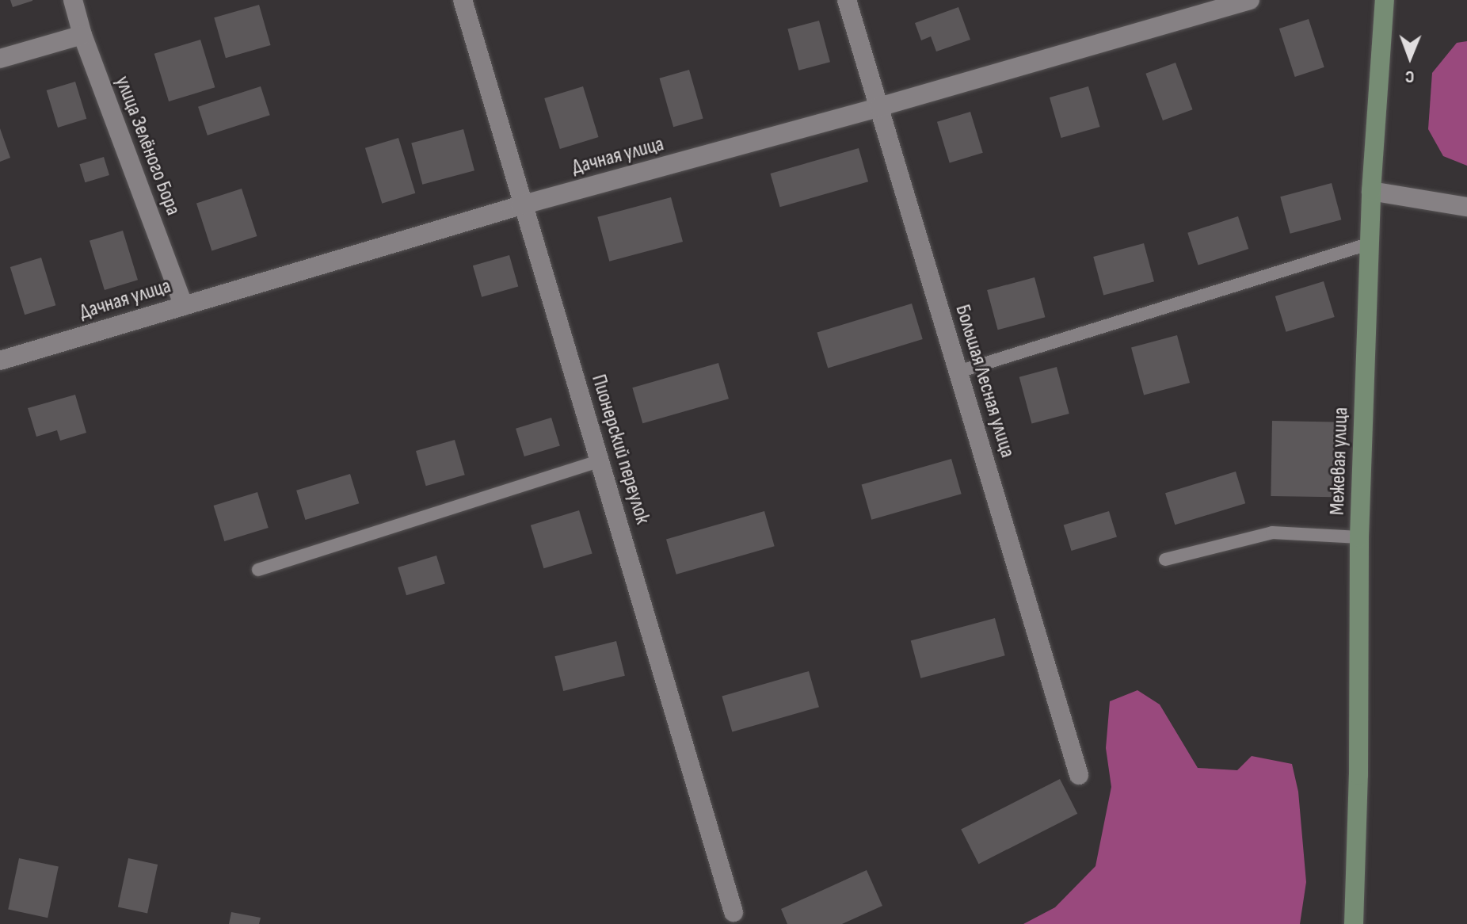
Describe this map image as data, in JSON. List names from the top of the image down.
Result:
{
  "streets": {
    "street": [
      "улица Зелёного Бора",
      "Дачная улица",
      "Большая Лесная улица",
      "Пионерский переулок",
      "Межевая улица"
    ]
  },
  "crossings": [
    ["улица Зелёного Бора", "Дачная улица"],
    ["Дачная улица", "Большая Лесная улица"],
    ["Дачная улица", "Пионерский переулок"]
  ],
  "north": "bottom"
}
